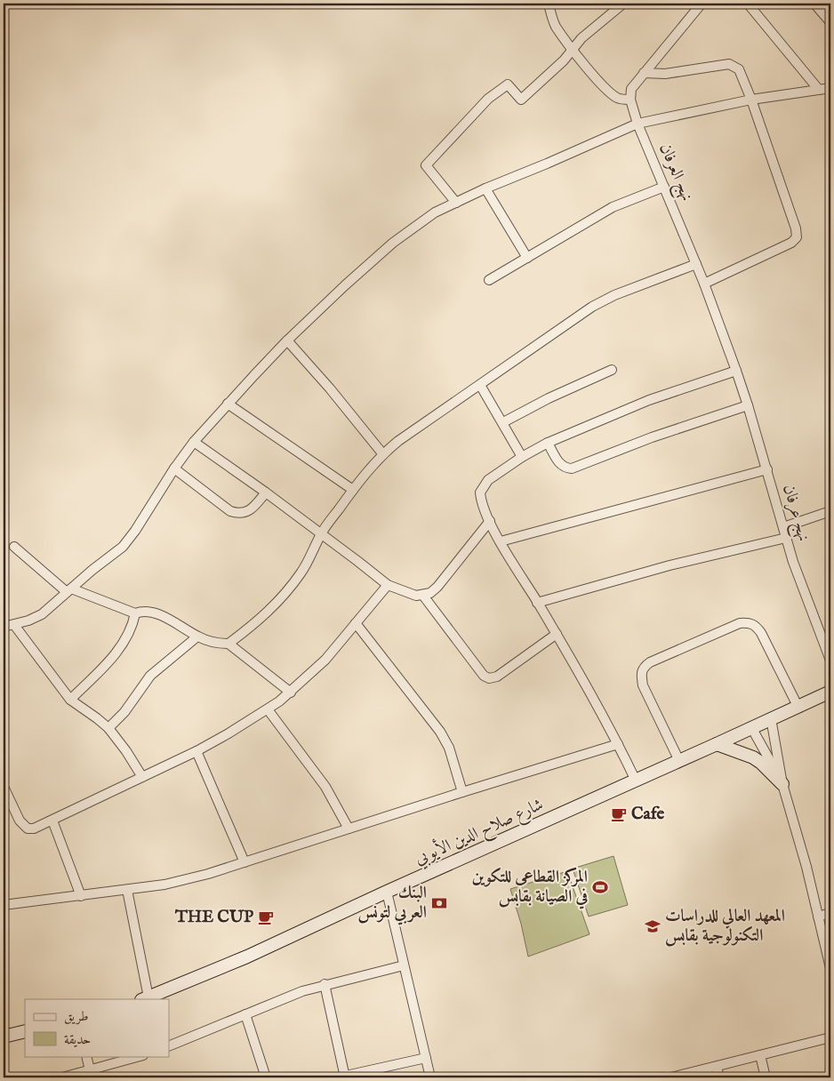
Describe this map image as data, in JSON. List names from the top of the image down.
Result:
{
  "streets": {
    "main road": ["شارع صلاح الدين الأيوبي"],
    "street": ["نهج العرفان", "نهج عرفان"]
  },
  "crossings": [
    ["نهج العرفان", "نهج عرفان"]
  ],
  "places": {
    "cafe": ["Cafe", "THE CUP"],
    "sports": ["المركز القطاعى للتكوين في الصيانة بقابس"],
    "bank": ["البنك العربي لتونس"],
    "school or university": ["المعهد العالي للدراسات التكنولوجية بقابس"]
  },
  "legend": ["طريق", "حديقة"]
}
